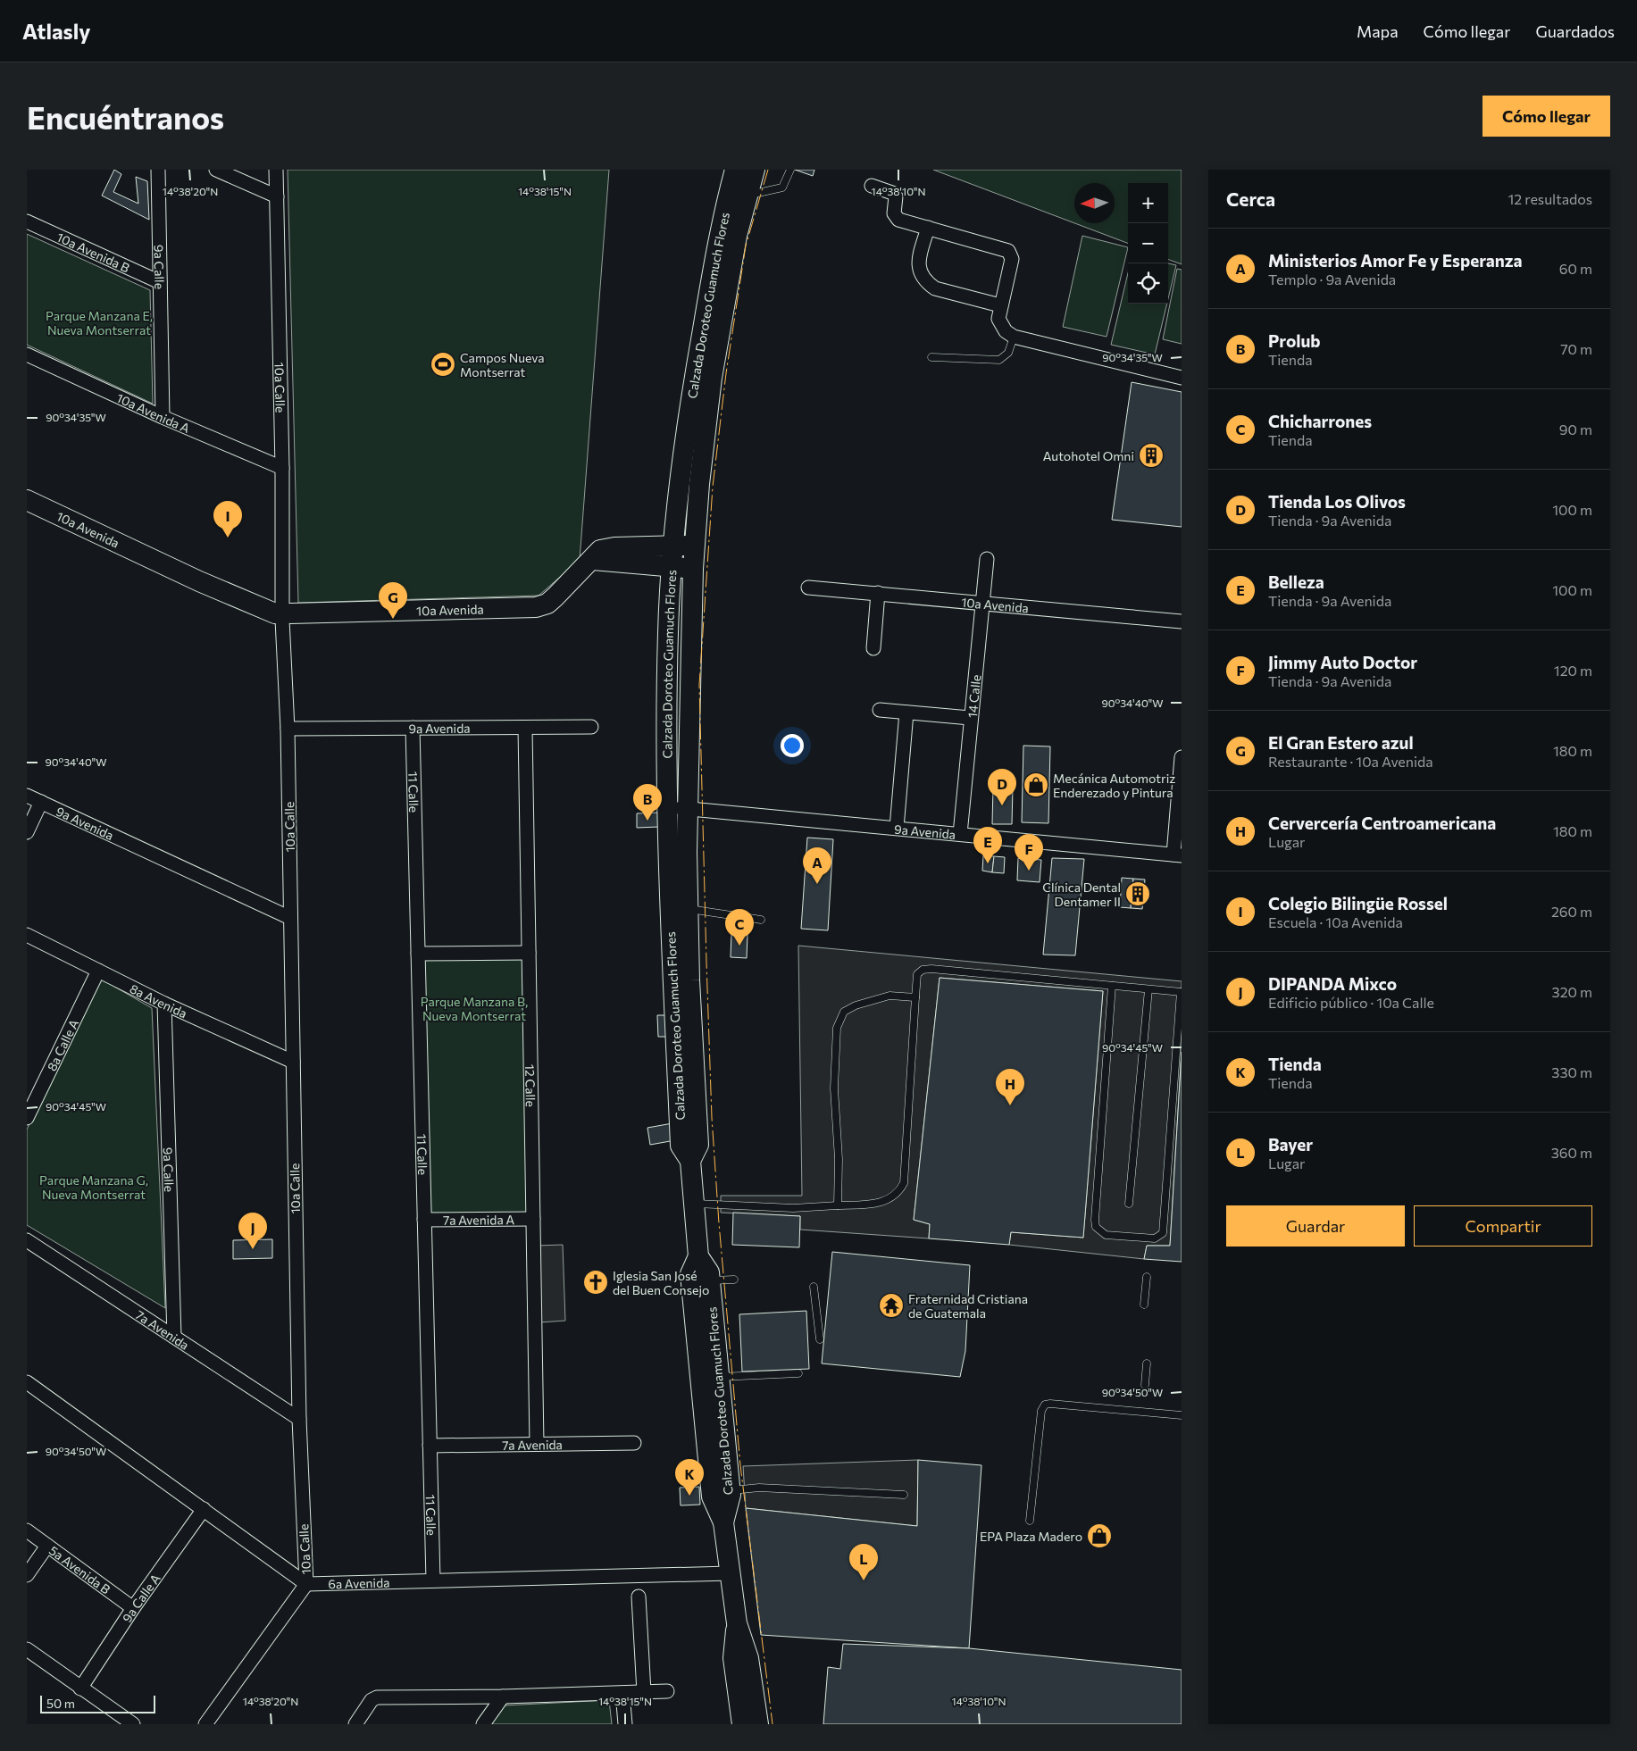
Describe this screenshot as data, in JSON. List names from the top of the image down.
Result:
{
  "streets": {
    "main road": ["Calzada Doroteo Guamuch Flores", "10a Avenida"],
    "street": [
      "10a Avenida B",
      "9a Calle",
      "10a Calle",
      "10a Avenida A",
      "14 Calle",
      "9a Avenida",
      "11 Calle",
      "8a Avenida",
      "8a Calle A",
      "12 Calle",
      "7a Avenida A",
      "7a Avenida",
      "5a Avenida B",
      "6a Avenida",
      "9a Calle A"
    ]
  },
  "crossings": [
    ["10a Avenida B", "9a Calle"],
    ["9a Calle", "10a Avenida A"],
    ["9a Calle", "8a Avenida"],
    ["9a Calle", "7a Avenida"],
    ["Calzada Doroteo Guamuch Flores", "10a Avenida"],
    ["Calzada Doroteo Guamuch Flores", "9a Avenida"],
    ["Calzada Doroteo Guamuch Flores", "6a Avenida"],
    ["10a Calle", "10a Avenida A"],
    ["10a Calle", "10a Avenida"],
    ["10a Calle", "9a Avenida"],
    ["10a Calle", "8a Avenida"],
    ["10a Calle", "7a Avenida"],
    ["10a Calle", "6a Avenida"],
    ["10a Avenida", "14 Calle"],
    ["14 Calle", "9a Avenida"],
    ["9a Avenida", "11 Calle"],
    ["9a Avenida", "12 Calle"],
    ["11 Calle", "7a Avenida A"],
    ["11 Calle", "7a Avenida"],
    ["11 Calle", "6a Avenida"],
    ["8a Avenida", "8a Calle A"],
    ["12 Calle", "7a Avenida A"],
    ["12 Calle", "7a Avenida"],
    ["5a Avenida B", "9a Calle A"]
  ],
  "parks": ["Parque Manzana E, Nueva Montserrat", "Parque Manzana B, Nueva Montserrat", "Parque Manzana G, Nueva Montserrat"],
  "places": {
    "sports": ["Campos Nueva Montserrat"],
    "building": ["Autohotel Omni", "Clínica Dental Dentamer II"],
    "shop": ["Mecánica Automotriz Enderezado y Pintura", "EPA Plaza Madero"],
    "church": ["Iglesia San José del Buen Consejo"],
    "temple": ["Fraternidad Cristiana de Guatemala"]
  },
  "scale_bar": "50 m",
  "north": "left",
  "page": {
    "header": "Atlasly",
    "nav": ["Mapa", "Cómo llegar", "Guardados"],
    "buttons": [
      "Cómo llegar",
      ["Guardar", "Compartir"]
    ],
    "title": "Encuéntranos",
    "heading": ["Cerca", "12 resultados"],
    "map_buttons": ["+", "−"],
    "list": [
      {
        "mark": "A",
        "name": "Ministerios Amor Fe y Esperanza",
        "note": "Templo · 9a Avenida",
        "value": "60 m"
      },
      {
        "mark": "B",
        "name": "Prolub",
        "note": "Tienda",
        "value": "70 m"
      },
      {
        "mark": "C",
        "name": "Chicharrones",
        "note": "Tienda",
        "value": "90 m"
      },
      {
        "mark": "D",
        "name": "Tienda Los Olivos",
        "note": "Tienda · 9a Avenida",
        "value": "100 m"
      },
      {
        "mark": "E",
        "name": "Belleza",
        "note": "Tienda · 9a Avenida",
        "value": "100 m"
      },
      {
        "mark": "F",
        "name": "Jimmy Auto Doctor",
        "note": "Tienda · 9a Avenida",
        "value": "120 m"
      },
      {
        "mark": "G",
        "name": "El Gran Estero azul",
        "note": "Restaurante · 10a Avenida",
        "value": "180 m"
      },
      {
        "mark": "H",
        "name": "Cervercería Centroamericana",
        "note": "Lugar",
        "value": "180 m"
      },
      {
        "mark": "I",
        "name": "Colegio Bilingüe Rossel",
        "note": "Escuela · 10a Avenida",
        "value": "260 m"
      },
      {
        "mark": "J",
        "name": "DIPANDA Mixco",
        "note": "Edificio público · 10a Calle",
        "value": "320 m"
      },
      {
        "mark": "K",
        "name": "Tienda",
        "note": "Tienda",
        "value": "330 m"
      },
      {
        "mark": "L",
        "name": "Bayer",
        "note": "Lugar",
        "value": "360 m"
      }
    ],
    "pins": [
      "I",
      "G",
      "D",
      "B",
      "E",
      "F",
      "A",
      "C",
      "H",
      "J",
      "K",
      "L"
    ],
    "scale": "50 m"
  },
  "coordinates": [
    "14°38'20\"N",
    "14°38'15\"N",
    "14°38'10\"N",
    "90°34'35\"W",
    "90°34'40\"W",
    "90°34'45\"W",
    "90°34'50\"W"
  ]
}
